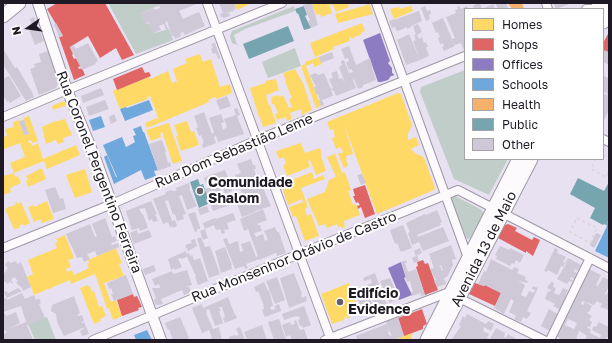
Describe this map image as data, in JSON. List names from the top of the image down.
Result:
{
  "streets": {
    "main road": ["Avenida 13 de Maio"],
    "street": ["Rua Dom Sebastião Leme", "Rua Coronel Pergentino Ferreira", "Rua Monsenhor Otávio de Castro"]
  },
  "crossings": [
    ["Rua Dom Sebastião Leme", "Rua Coronel Pergentino Ferreira"],
    ["Rua Coronel Pergentino Ferreira", "Rua Monsenhor Otávio de Castro"],
    ["Avenida 13 de Maio", "Rua Monsenhor Otávio de Castro"]
  ],
  "places": ["Comunidade Shalom", "Edifício Evidence"],
  "legend": [
    "Homes",
    "Shops",
    "Offices",
    "Schools",
    "Health",
    "Public",
    "Other"
  ],
  "north": "left"
}
